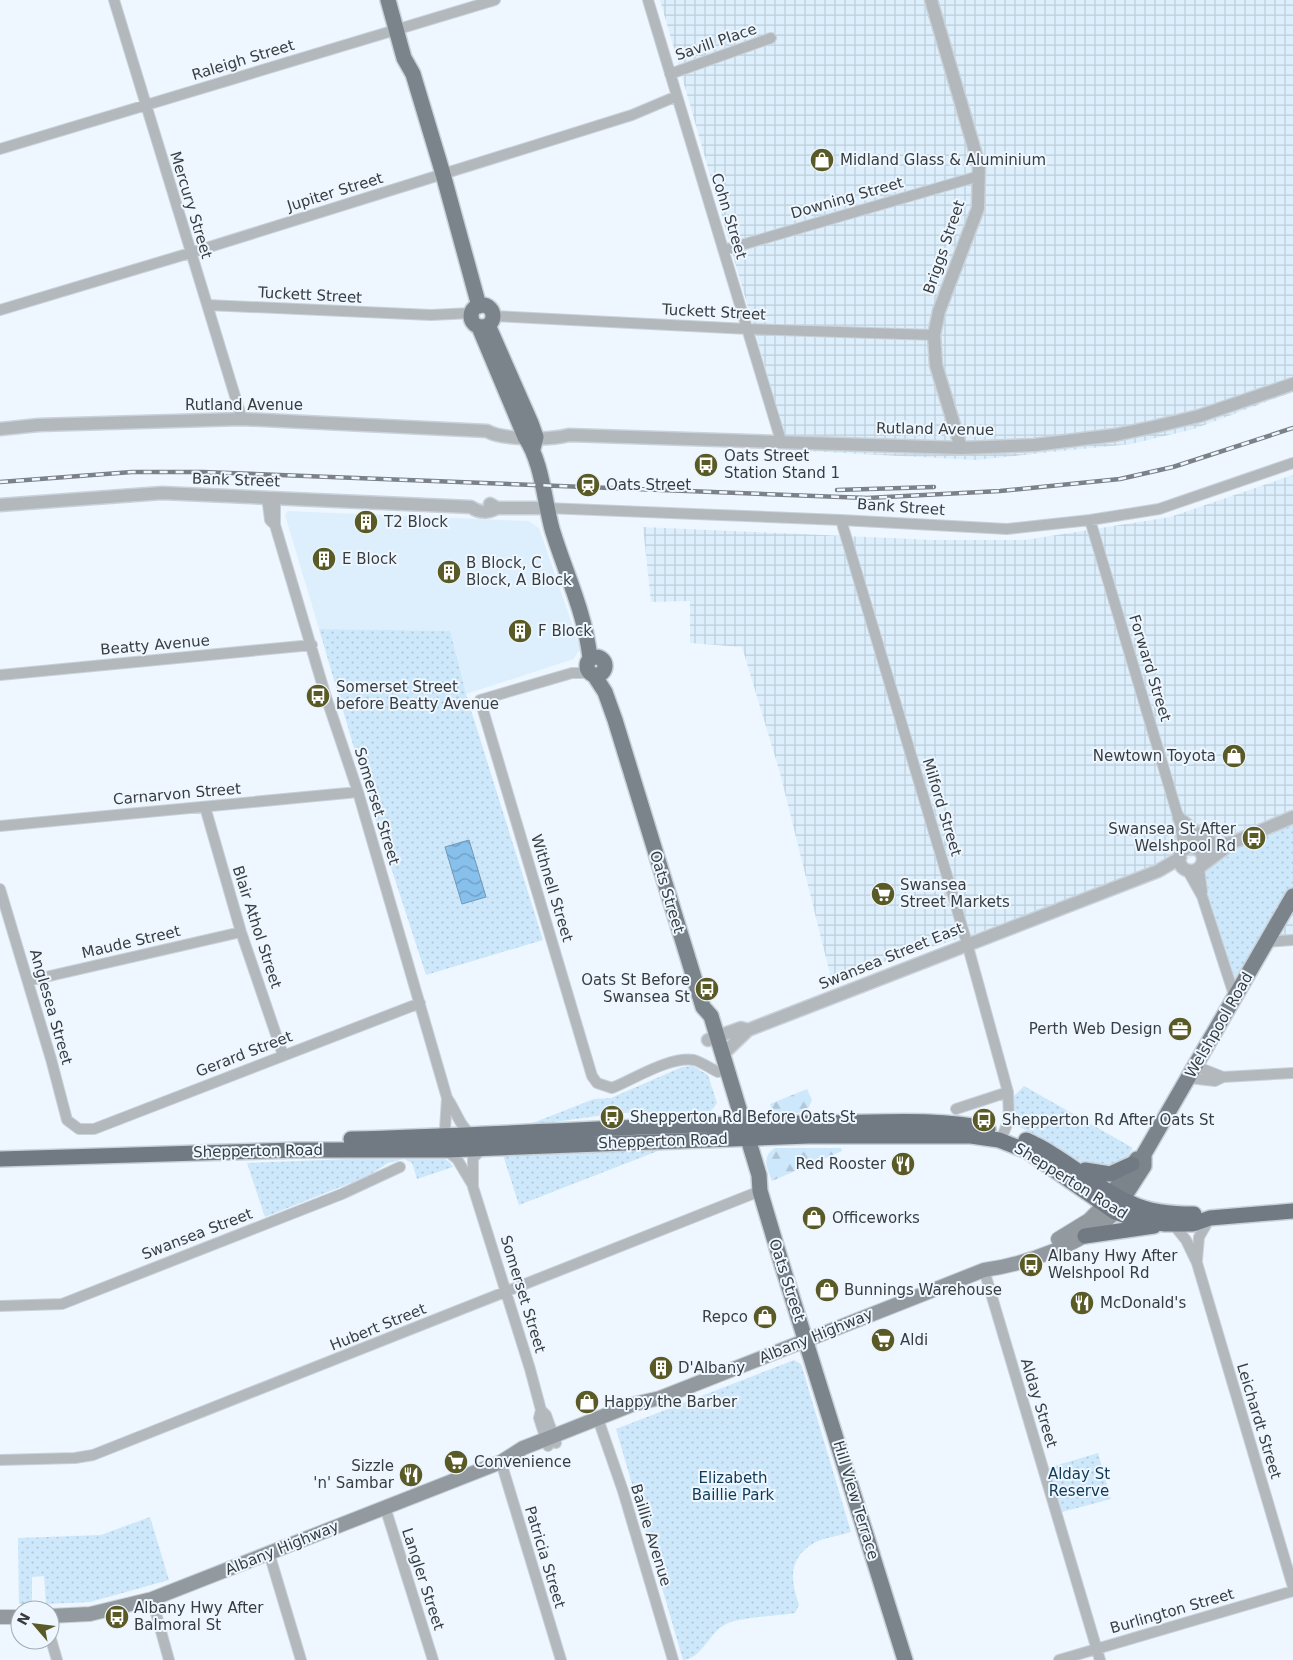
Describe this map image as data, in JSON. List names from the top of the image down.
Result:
{
  "streets": {
    "highway": ["Shepperton Road"],
    "main road": [
      "Oats Street",
      "Welshpool Road",
      "Albany Highway",
      "Hill View Terrace"
    ],
    "street": [
      "Savill Place",
      "Raleigh Street",
      "Jupiter Street",
      "Downing Street",
      "Mercury Street",
      "Cohn Street",
      "Briggs Street",
      "Tuckett Street",
      "Rutland Avenue",
      "Bank Street",
      "Beatty Avenue",
      "Forward Street",
      "Carnarvon Street",
      "Somerset Street",
      "Milford Street",
      "Withnell Street",
      "Blair Athol Street",
      "Maude Street",
      "Swansea Street East",
      "Anglesea Street",
      "Gerard Street",
      "Swansea Street",
      "Hubert Street",
      "Alday Street",
      "Leichardt Street",
      "Baillie Avenue",
      "Patricia Street",
      "Langler Street",
      "Burlington Street"
    ]
  },
  "crossings": [
    ["Savill Place", "Cohn Street"],
    ["Raleigh Street", "Mercury Street"],
    ["Raleigh Street", "Oats Street"],
    ["Jupiter Street", "Mercury Street"],
    ["Jupiter Street", "Cohn Street"],
    ["Jupiter Street", "Oats Street"],
    ["Downing Street", "Cohn Street"],
    ["Downing Street", "Briggs Street"],
    ["Mercury Street", "Tuckett Street"],
    ["Mercury Street", "Rutland Avenue"],
    ["Cohn Street", "Tuckett Street"],
    ["Cohn Street", "Rutland Avenue"],
    ["Briggs Street", "Tuckett Street"],
    ["Briggs Street", "Rutland Avenue"],
    ["Tuckett Street", "Oats Street"],
    ["Rutland Avenue", "Oats Street"],
    ["Bank Street", "Forward Street"],
    ["Bank Street", "Somerset Street"],
    ["Bank Street", "Milford Street"],
    ["Bank Street", "Oats Street"],
    ["Beatty Avenue", "Somerset Street"],
    ["Forward Street", "Swansea Street East"],
    ["Carnarvon Street", "Somerset Street"],
    ["Carnarvon Street", "Blair Athol Street"],
    ["Somerset Street", "Gerard Street"],
    ["Somerset Street", "Shepperton Road"],
    ["Somerset Street", "Hubert Street"],
    ["Somerset Street", "Albany Highway"],
    ["Milford Street", "Swansea Street East"],
    ["Milford Street", "Shepperton Road"],
    ["Withnell Street", "Oats Street"],
    ["Oats Street", "Swansea Street East"],
    ["Oats Street", "Shepperton Road"],
    ["Oats Street", "Hubert Street"],
    ["Oats Street", "Albany Highway"],
    ["Oats Street", "Hill View Terrace"],
    ["Blair Athol Street", "Maude Street"],
    ["Blair Athol Street", "Gerard Street"],
    ["Maude Street", "Anglesea Street"],
    ["Anglesea Street", "Gerard Street"],
    ["Welshpool Road", "Shepperton Road"],
    ["Welshpool Road", "Albany Highway"],
    ["Shepperton Road", "Albany Highway"],
    ["Shepperton Road", "Leichardt Street"],
    ["Albany Highway", "Alday Street"],
    ["Albany Highway", "Hill View Terrace"],
    ["Albany Highway", "Baillie Avenue"],
    ["Albany Highway", "Patricia Street"],
    ["Albany Highway", "Langler Street"],
    ["Alday Street", "Burlington Street"],
    ["Leichardt Street", "Burlington Street"]
  ],
  "parks": ["Alday St Reserve", "Elizabeth Baillie Park"],
  "places": {
    "shop": [
      "Midland Glass & Aluminium",
      "Newtown Toyota",
      "Officeworks",
      "Bunnings Warehouse",
      "Repco",
      "Happy the Barber"
    ],
    "bus stop": [
      "Oats Street Station Stand 1",
      "Somerset Street before Beatty Avenue",
      "Swansea St After Welshpool Rd",
      "Oats St Before Swansea St",
      "Shepperton Rd Before Oats St",
      "Shepperton Rd After Oats St",
      "Albany Hwy After Welshpool Rd",
      "Albany Hwy After Balmoral St"
    ],
    "station": ["Oats Street"],
    "building": [
      "T2 Block",
      "E Block",
      "B Block, C Block, A Block",
      "F Block",
      "D'Albany"
    ],
    "supermarket": ["Swansea Street Markets", "Aldi", "Convenience"],
    "office": ["Perth Web Design"],
    "restaurant": ["Red Rooster", "McDonald's", "Sizzle 'n' Sambar"]
  },
  "north": "top left"
}
